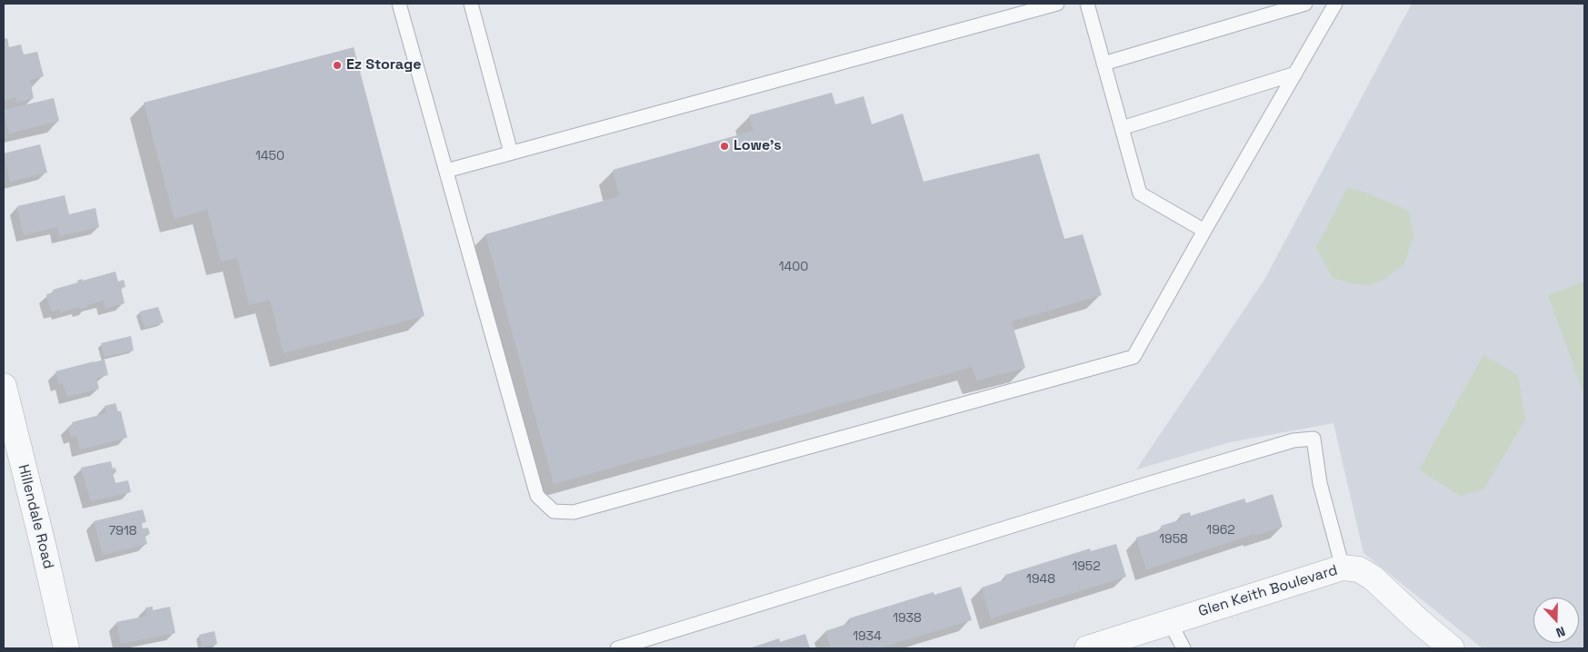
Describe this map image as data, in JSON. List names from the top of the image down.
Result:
{
  "streets": {
    "street": ["Hillendale Road", "Glen Keith Boulevard"]
  },
  "places": ["Ez Storage", "Lowe's"],
  "house_numbers": [
    "1450",
    "1400",
    "1962",
    "7918",
    "1958",
    "1952",
    "1948",
    "1938",
    "1934"
  ],
  "north": "bottom"
}
